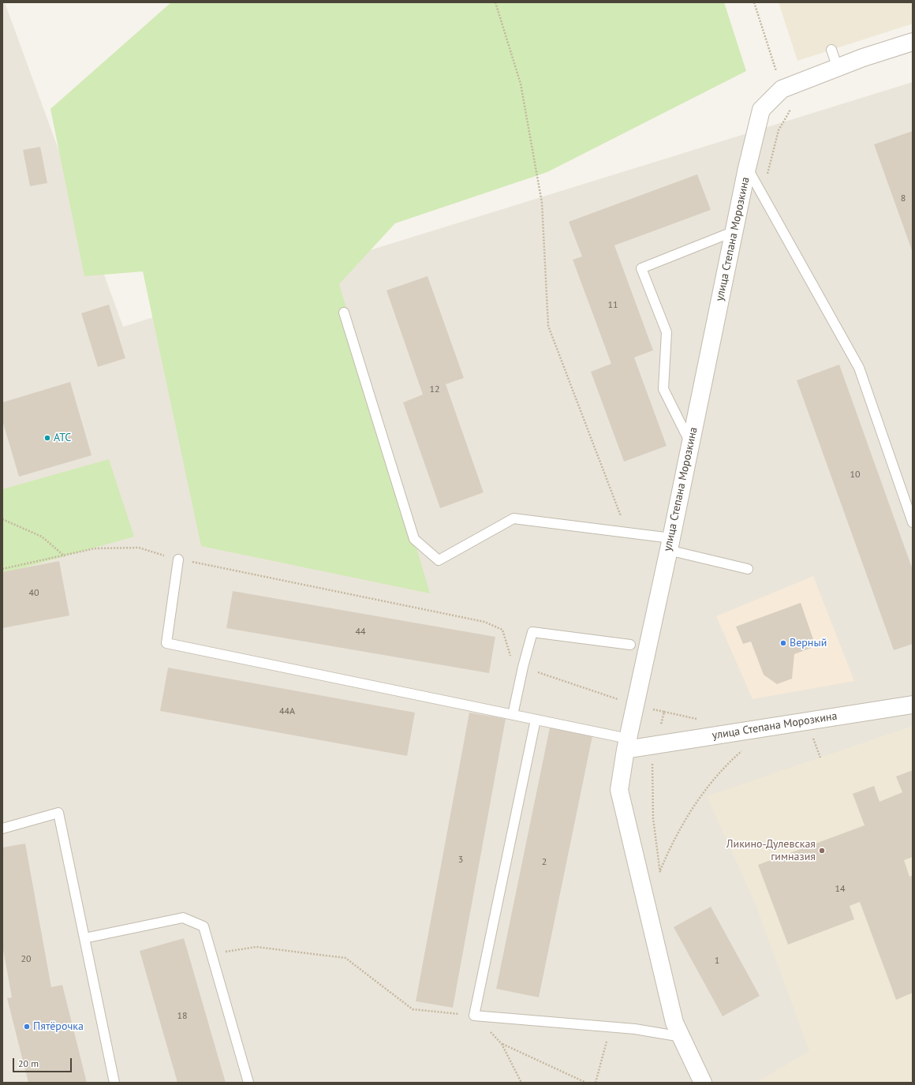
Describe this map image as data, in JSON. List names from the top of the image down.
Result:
{
  "streets": {
    "street": ["улица Степана Морозкина"]
  },
  "places": [
    "АТС",
    "Верный",
    "Ликино-Дулевская гимназия",
    "Пятёрочка"
  ],
  "house_numbers": [
    "8",
    "11",
    "12",
    "10",
    "40",
    "44",
    "44А",
    "3",
    "2",
    "14",
    "20",
    "1",
    "18"
  ],
  "scale_bar": "20 m"
}
